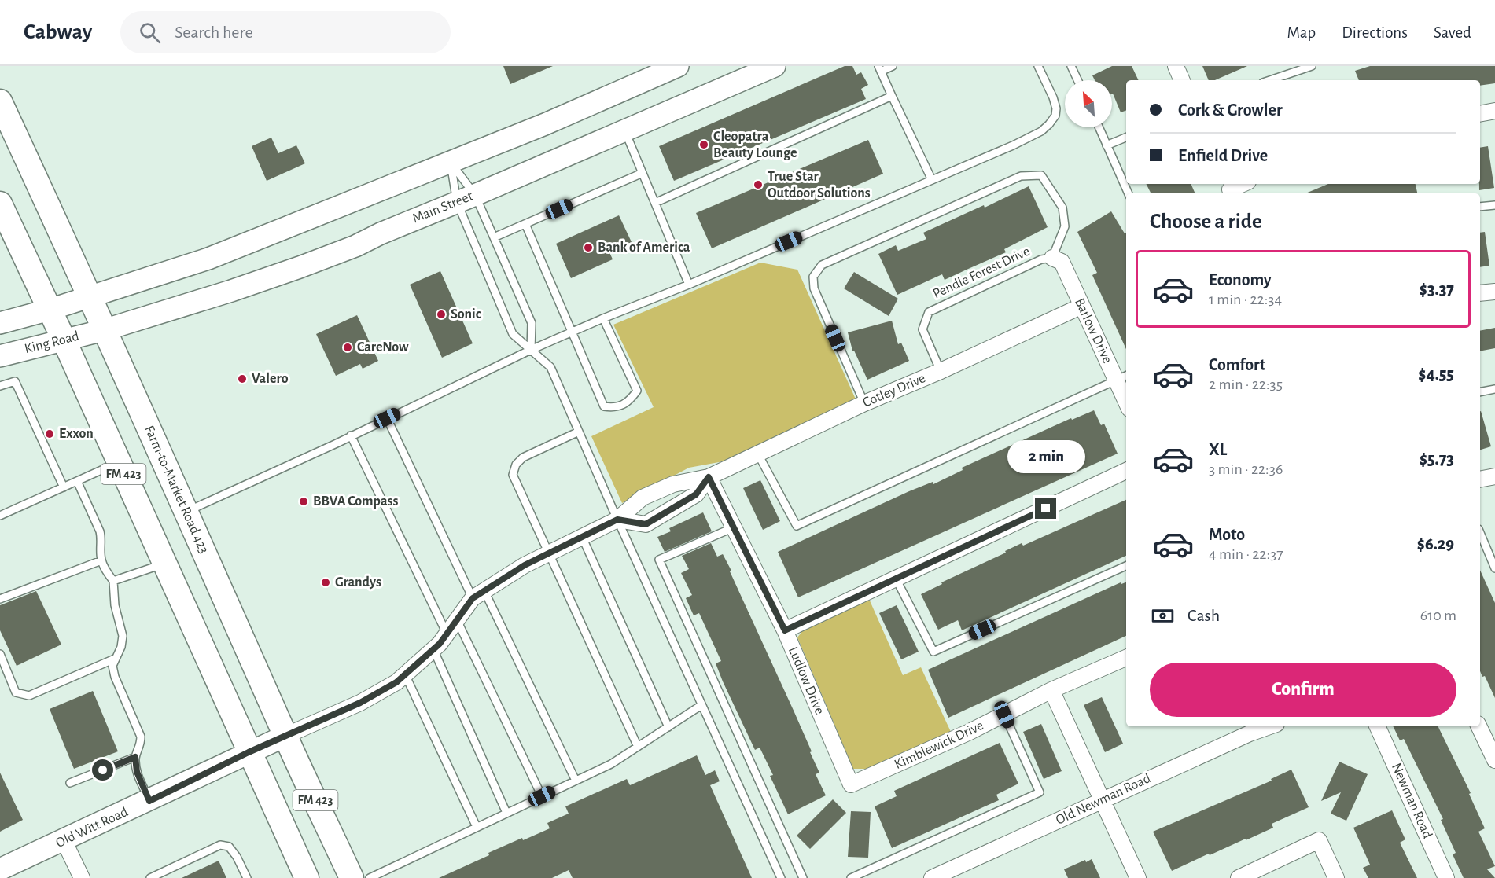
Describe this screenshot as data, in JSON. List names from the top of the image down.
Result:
{
  "streets": {
    "main road": [
      "Main Street",
      "King Road",
      "FM 423",
      "Farm-to-Market Road 423",
      "Old Witt Road"
    ],
    "street": [
      "Barlow Drive",
      "Cotley Drive",
      "Ludlow Drive",
      "Kimblewick Drive",
      "Old Newman Road",
      "Newman Road"
    ],
    "lane": ["Pendle Forest Drive"]
  },
  "crossings": [
    ["Main Street", "King Road"],
    ["Main Street", "Farm-to-Market Road 423"],
    ["Pendle Forest Drive", "Barlow Drive"],
    ["Pendle Forest Drive", "Cotley Drive"],
    ["Barlow Drive", "Cotley Drive"],
    ["King Road", "FM 423"],
    ["King Road", "Farm-to-Market Road 423"],
    ["Cotley Drive", "Ludlow Drive"],
    ["FM 423", "Old Witt Road"],
    ["Farm-to-Market Road 423", "Old Witt Road"],
    ["Ludlow Drive", "Kimblewick Drive"]
  ],
  "places": [
    "Cleopatra Beauty Lounge",
    "True Star Outdoor Solutions",
    "Bank of America",
    "Sonic",
    "CareNow",
    "Valero",
    "Exxon",
    "BBVA Compass",
    "Grandys"
  ],
  "north": "top left",
  "page": {
    "header": "Cabway",
    "search": "Search here",
    "nav": ["Map", "Directions", "Saved"],
    "banner": ["Cork & Growler", "Enfield Drive"],
    "heading": "Choose a ride",
    "list": [
      {
        "name": "Economy",
        "note": "1 min · 22:34",
        "value": "$3.37"
      },
      {
        "name": "Comfort",
        "note": "2 min · 22:35",
        "value": "$4.55"
      },
      {
        "name": "XL",
        "note": "3 min · 22:36",
        "value": "$5.73"
      },
      {
        "name": "Moto",
        "note": "4 min · 22:37",
        "value": "$6.29"
      }
    ],
    "bubble": "2 min",
    "pay": ["Cash", "610 m"],
    "buttons": "Confirm"
  }
}
